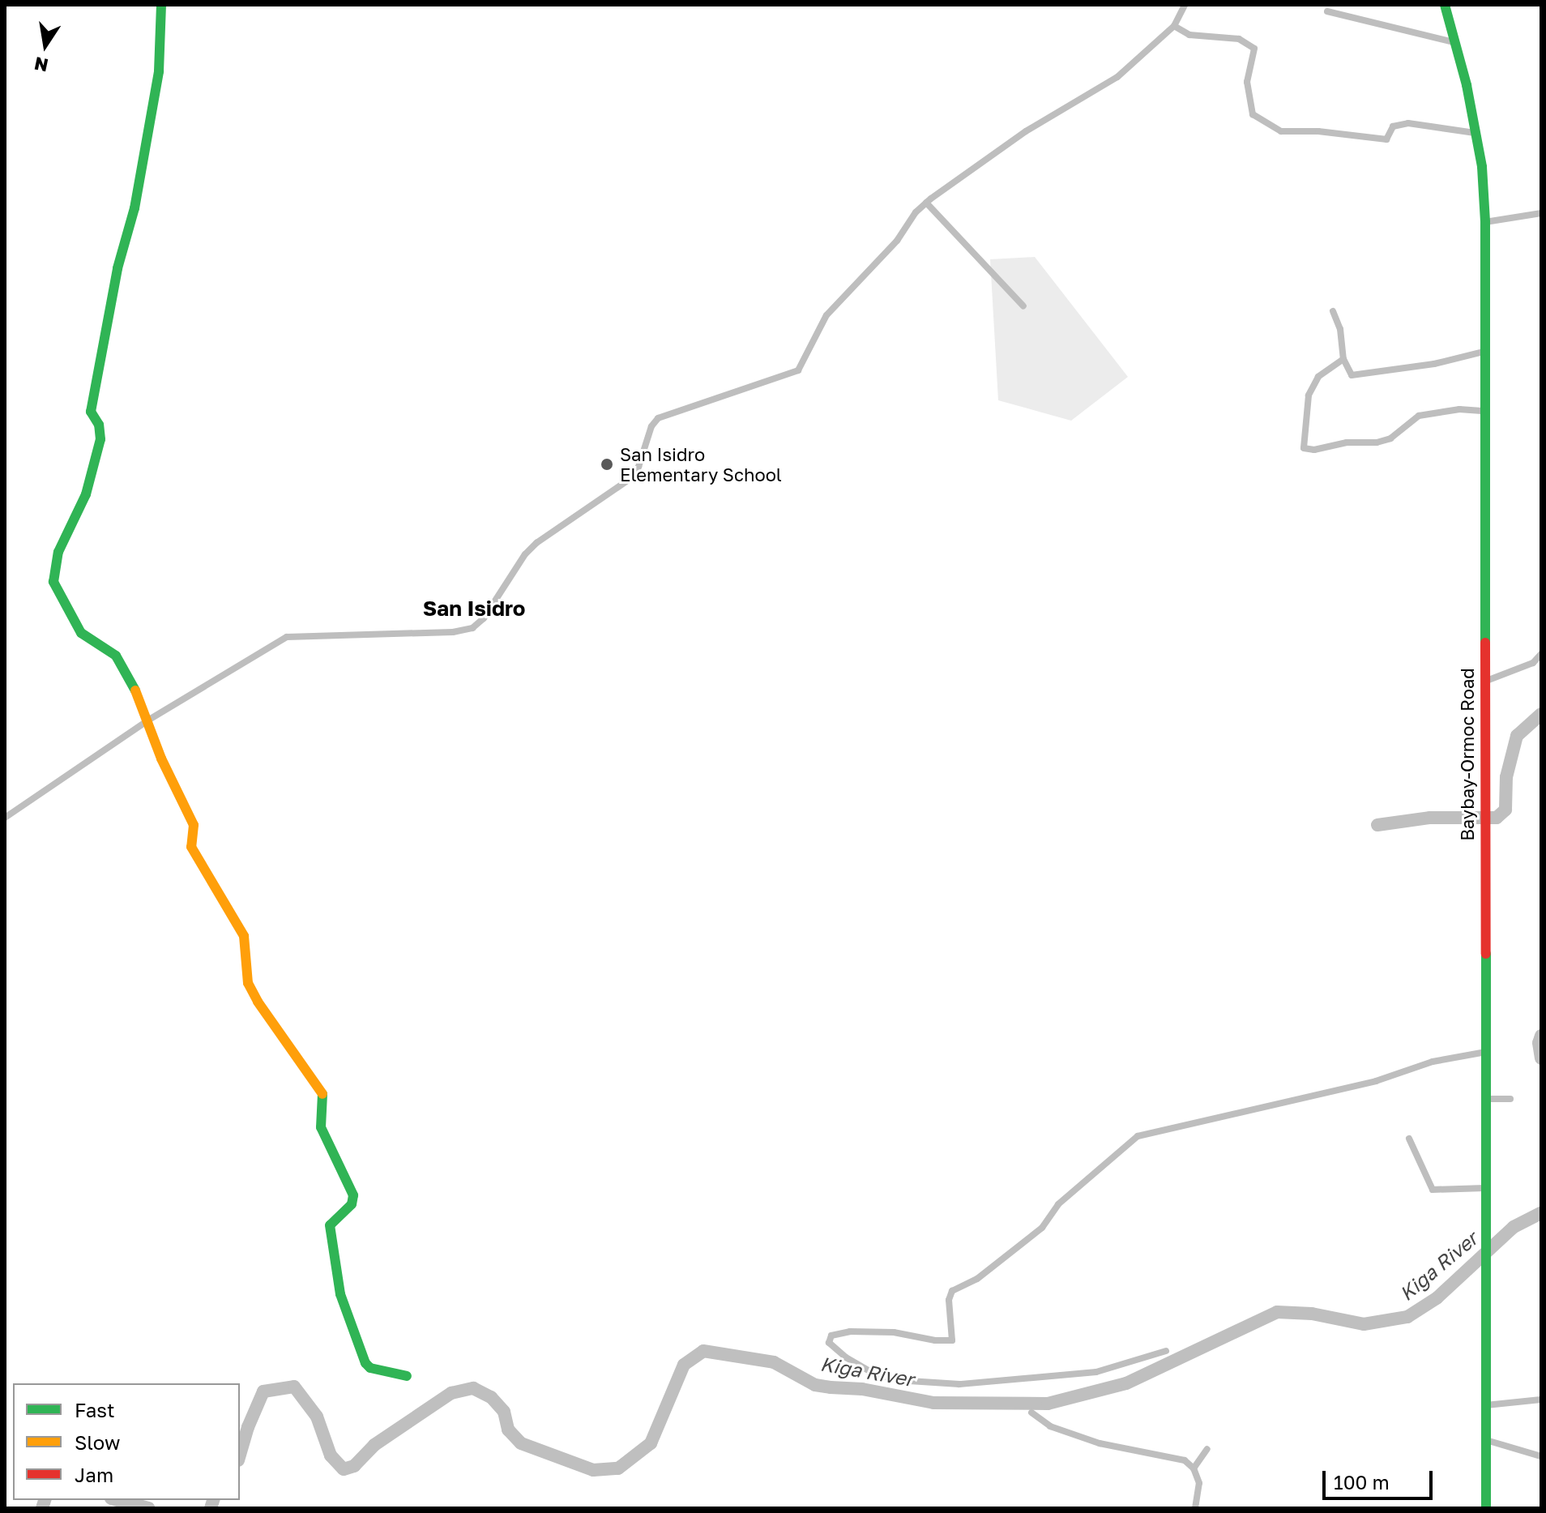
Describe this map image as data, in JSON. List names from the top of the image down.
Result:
{
  "streets": {
    "main road": ["Baybay-Ormoc Road"]
  },
  "districts": ["San Isidro"],
  "water": ["Kiga River"],
  "places": ["San Isidro Elementary School"],
  "legend": ["Fast", "Slow", "Jam"],
  "scale_bar": "100 m",
  "north": "bottom"
}
